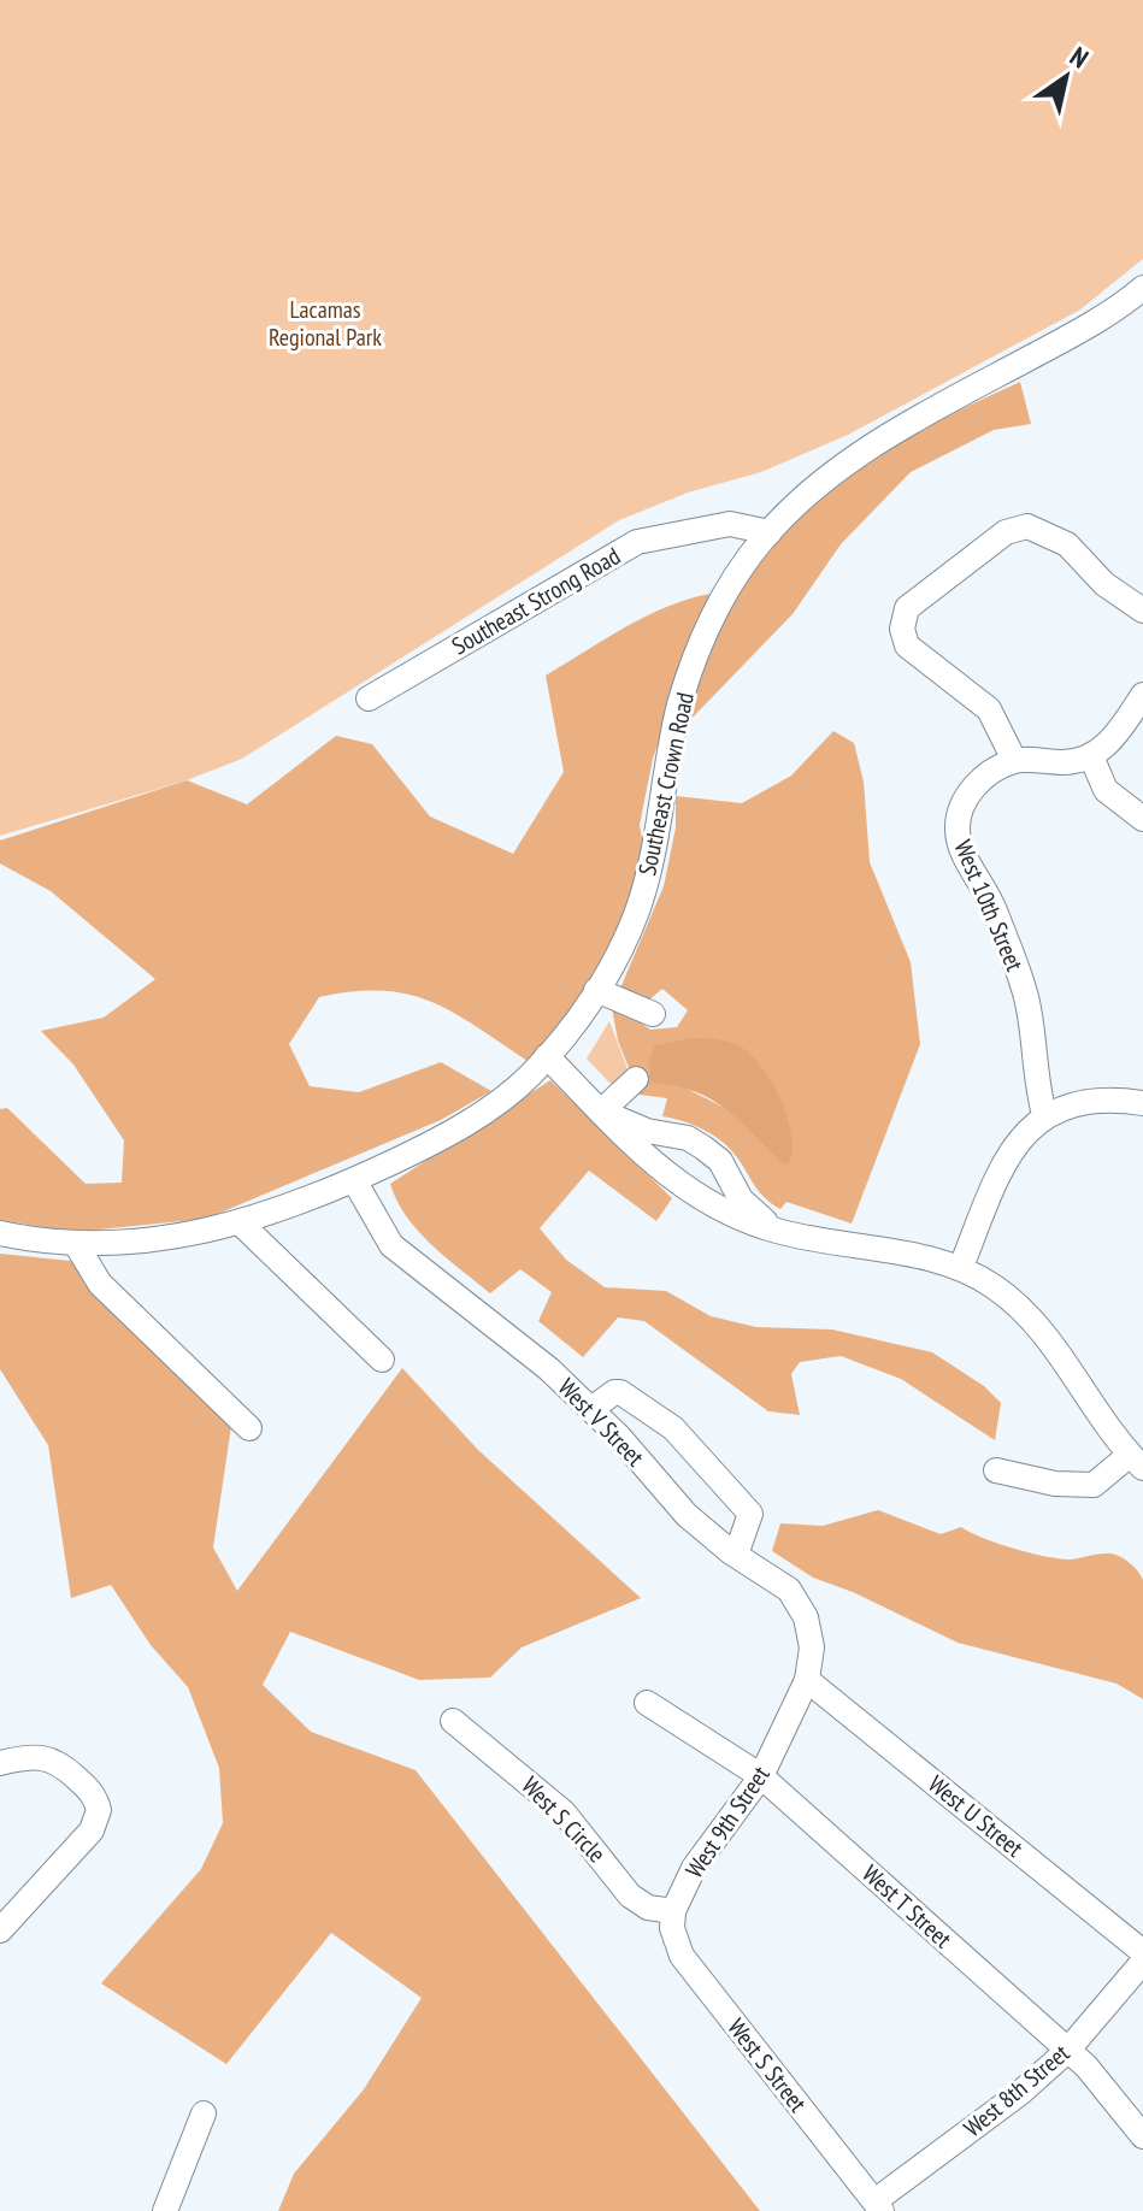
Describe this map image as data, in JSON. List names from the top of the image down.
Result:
{
  "streets": {
    "street": [
      "Southeast Strong Road",
      "Southeast Crown Road",
      "West 10th Street",
      "West V Street",
      "West U Street",
      "West S Circle",
      "West 9th Street",
      "West T Street",
      "West S Street",
      "West 8th Street"
    ]
  },
  "crossings": [
    ["Southeast Strong Road", "Southeast Crown Road"],
    ["Southeast Crown Road", "West V Street"],
    ["West V Street", "West U Street"],
    ["West V Street", "West 9th Street"],
    ["West U Street", "West 9th Street"],
    ["West S Circle", "West 9th Street"],
    ["West S Circle", "West S Street"],
    ["West 9th Street", "West T Street"],
    ["West 9th Street", "West S Street"],
    ["West T Street", "West 8th Street"],
    ["West S Street", "West 8th Street"]
  ],
  "parks": ["Lacamas Regional Park"],
  "north": "top right"
}
